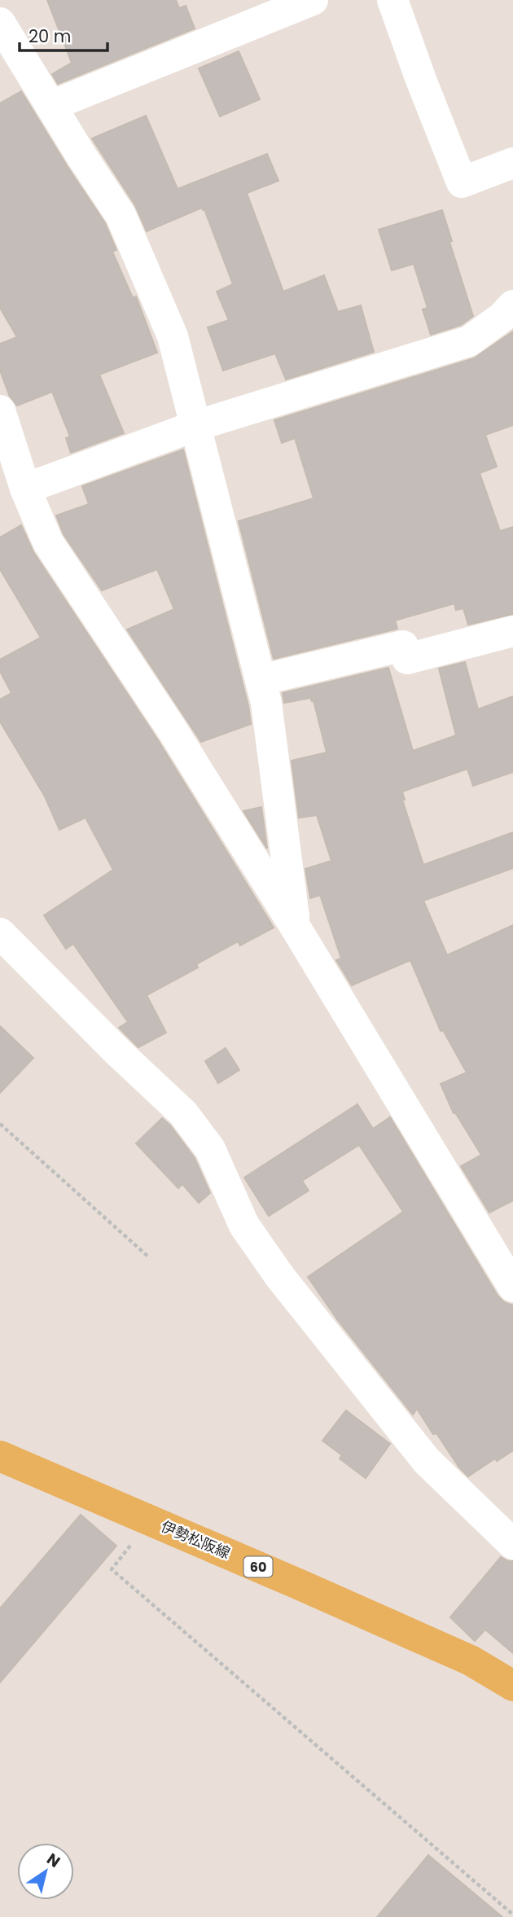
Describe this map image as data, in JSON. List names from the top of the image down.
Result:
{
  "streets": {
    "main road": ["伊勢松阪線", "60"]
  },
  "scale_bar": "20 m",
  "north": "top right"
}
